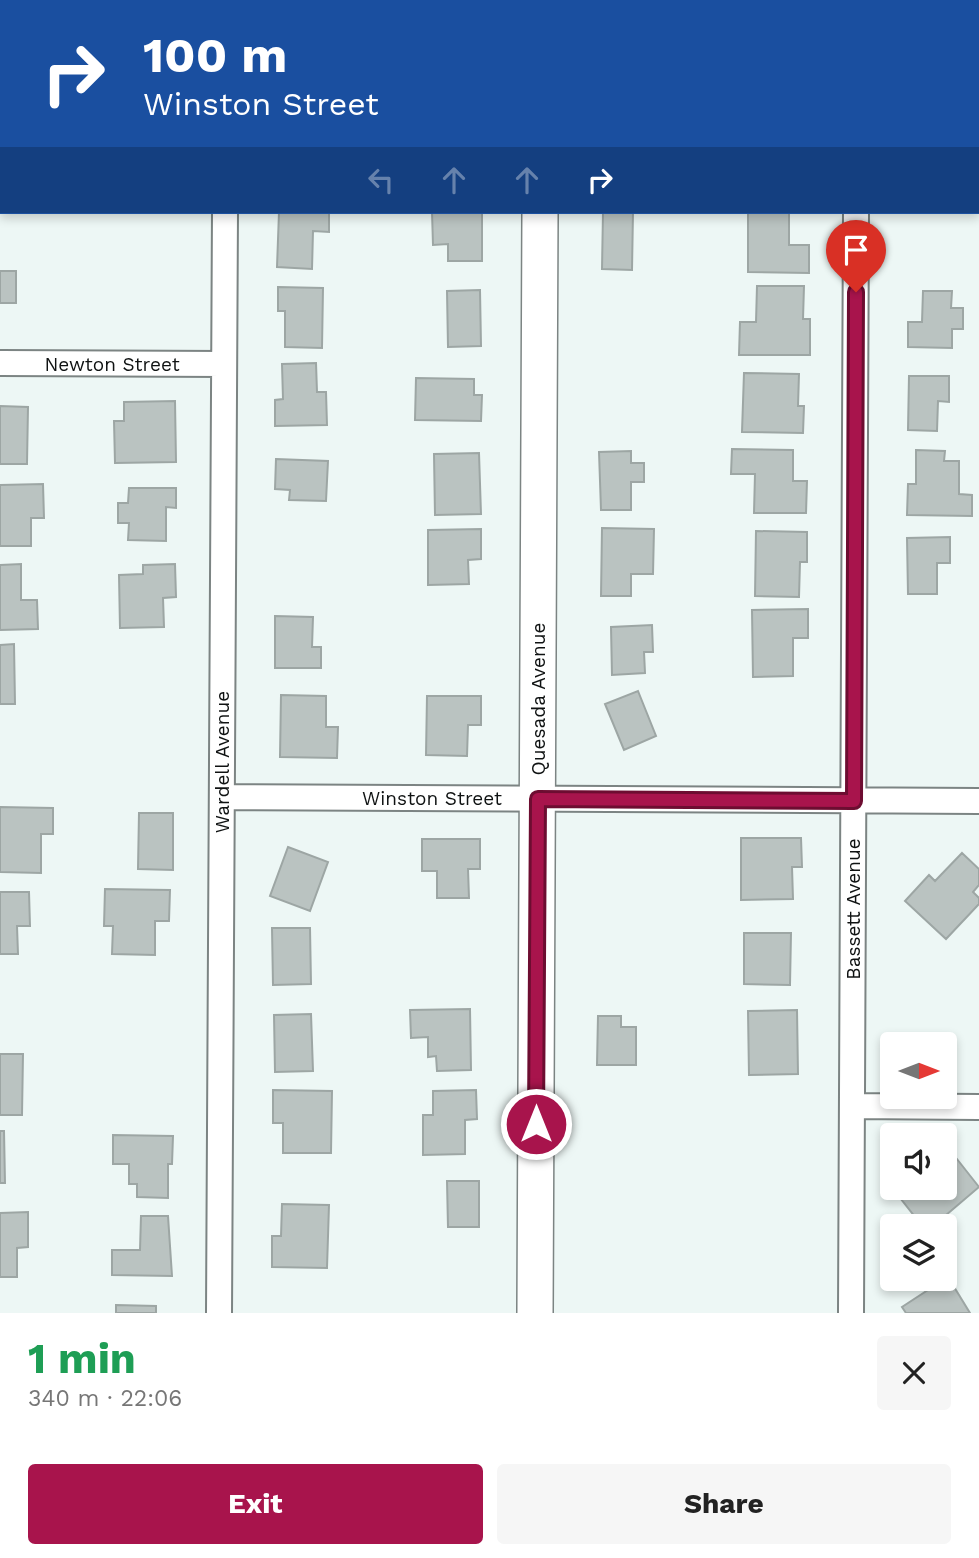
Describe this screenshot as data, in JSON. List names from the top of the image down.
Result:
{
  "streets": {
    "street": [
      "Newton Street",
      "Quesada Avenue",
      "Wardell Avenue",
      "Winston Street",
      "Bassett Avenue"
    ]
  },
  "crossings": [
    ["Newton Street", "Wardell Avenue"],
    ["Quesada Avenue", "Winston Street"],
    ["Wardell Avenue", "Winston Street"],
    ["Winston Street", "Bassett Avenue"]
  ],
  "north": "right",
  "page": {
    "turn": ["100 m", "Winston Street"],
    "heading": ["1 min", "340 m · 22:06"],
    "buttons": ["Exit", "Share"]
  }
}
